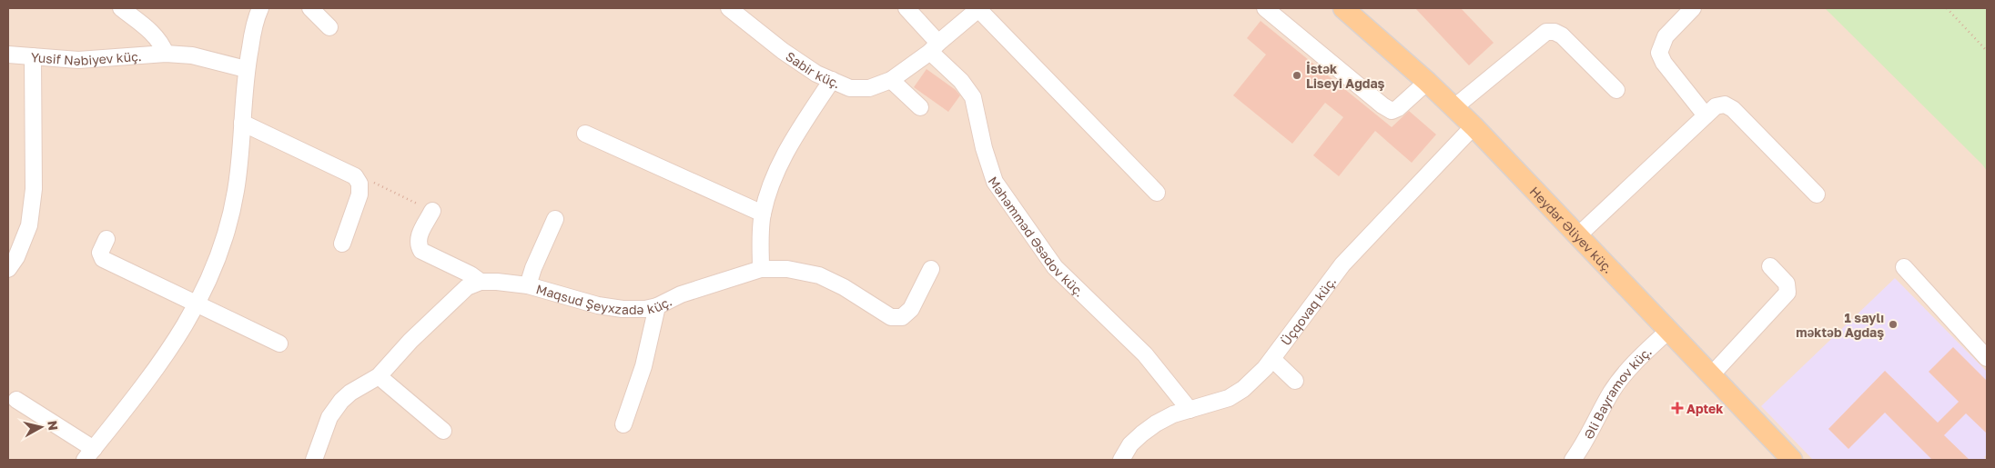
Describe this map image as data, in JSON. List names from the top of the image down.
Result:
{
  "streets": {
    "main road": ["Heydər Əliyev küç."],
    "street": [
      "Yusif Nəbiyev küç.",
      "Sabir küç.",
      "Məhəmməd Əsədov küç.",
      "Maqsud Şeyxzadə küç.",
      "Üçqovaq küç.",
      "Əli Bayramov küç."
    ]
  },
  "crossings": [
    ["Sabir küç.", "Məhəmməd Əsədov küç."],
    ["Heydər Əliyev küç.", "Üçqovaq küç."],
    ["Heydər Əliyev küç.", "Əli Bayramov küç."],
    ["Məhəmməd Əsədov küç.", "Üçqovaq küç."]
  ],
  "places": {
    "other": ["İstək Liseyi Ağdaş", "1 saylı məktəb Ağdaş"],
    "health": ["Aptek"]
  },
  "north": "right"
}
